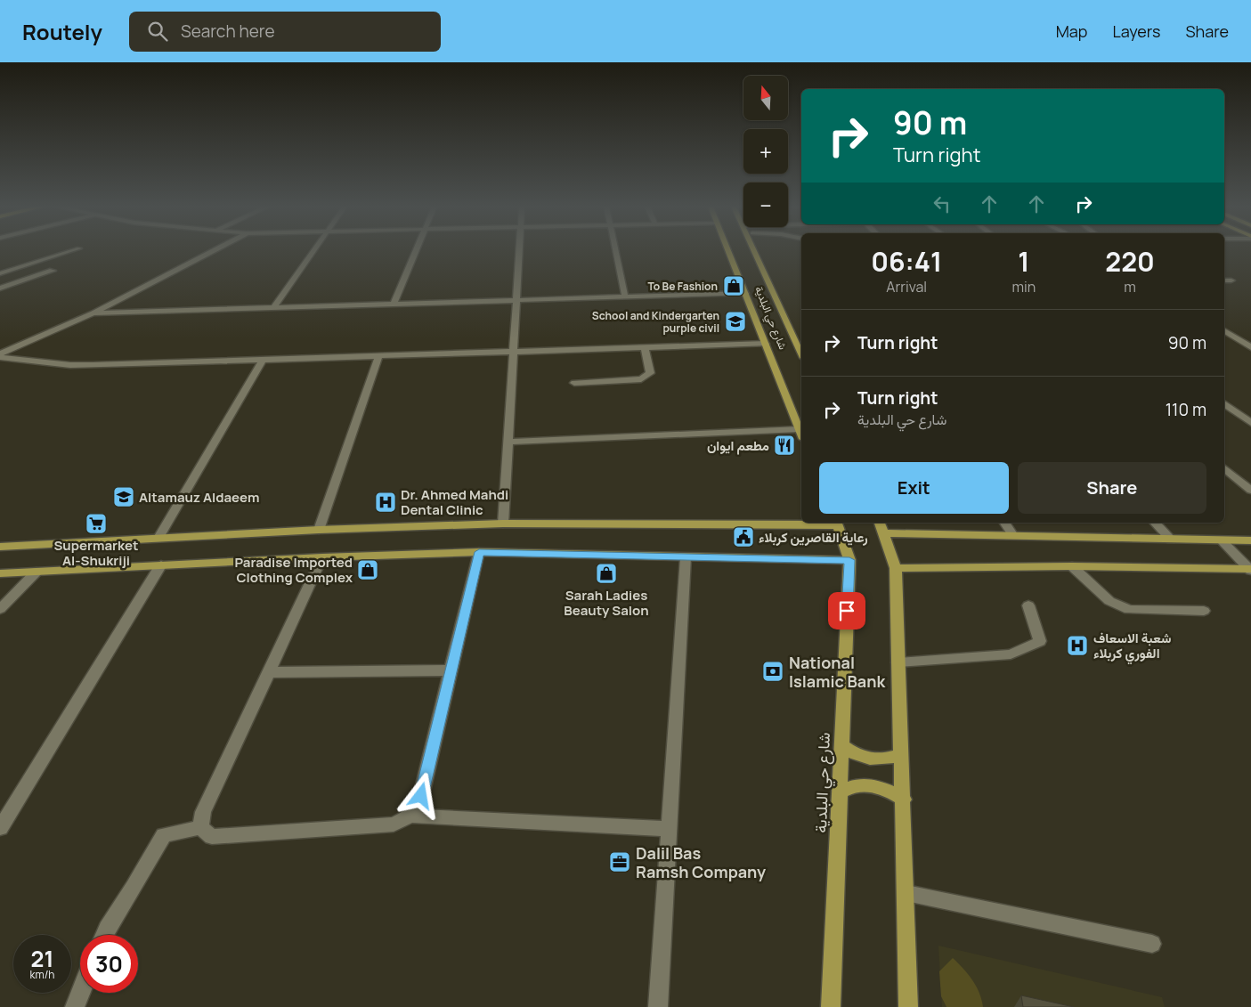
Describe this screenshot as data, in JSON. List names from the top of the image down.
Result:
{
  "streets": {
    "main road": ["شارع حي البلدية"]
  },
  "places": {
    "shop": ["To Be Fashion", "Paradise Imported Clothing Complex", "Sarah Ladies Beauty Salon"],
    "school or university": ["School and Kindergarten purple civil", "Altamauz Aldaeem"],
    "restaurant": ["مطعم ايوان"],
    "hospital": ["Dr. Ahmed Mahdi Dental Clinic", "شعبة الاسعاف الفوري كربلاء"],
    "supermarket": ["Supermarket Al-Shukriji"],
    "public building": ["رعاية القاصرين كربلاء"],
    "bank": ["National Islamic Bank"],
    "office": ["Dalil Bas Ramsh Company"]
  },
  "north": "top",
  "page": {
    "header": "Routely",
    "search": "Search here",
    "nav": ["Map", "Layers", "Share"],
    "map_buttons": ["+", "−"],
    "turn": ["90 m", "Turn right"],
    "eta": [
      "06:41",
      "Arrival",
      "1",
      "min",
      "220",
      "m"
    ],
    "list": [
      {
        "name": "Turn right",
        "value": "90 m"
      },
      {
        "name": "Turn right",
        "note": "شارع حي البلدية",
        "value": "110 m"
      }
    ],
    "buttons": ["Exit", "Share"],
    "speed": "21 km/h",
    "limit": "30"
  }
}
